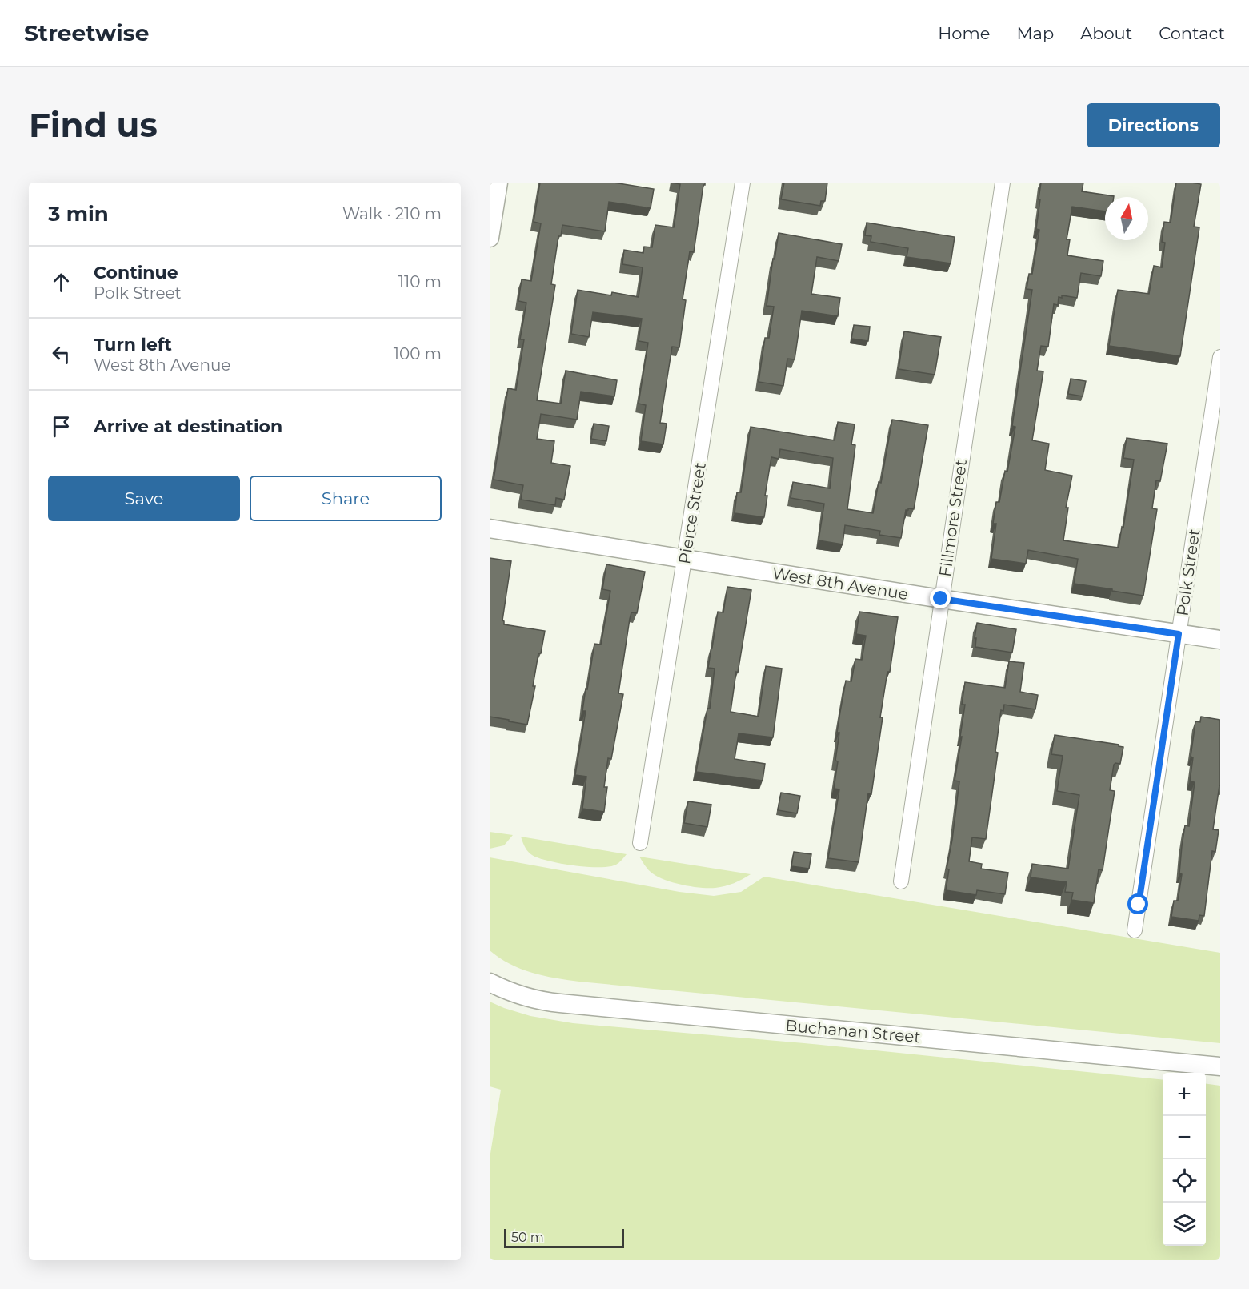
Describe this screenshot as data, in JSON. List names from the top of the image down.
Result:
{
  "streets": {
    "street": [
      "Pierce Street",
      "Fillmore Street",
      "Polk Street",
      "West 8th Avenue",
      "Buchanan Street"
    ]
  },
  "crossings": [
    ["Pierce Street", "West 8th Avenue"],
    ["Fillmore Street", "West 8th Avenue"],
    ["Polk Street", "West 8th Avenue"]
  ],
  "scale_bar": "50 m",
  "north": "top",
  "page": {
    "header": "Streetwise",
    "nav": [
      "Home",
      "Map",
      "About",
      "Contact"
    ],
    "buttons": [
      "Directions",
      ["Save", "Share"]
    ],
    "title": "Find us",
    "heading": ["3 min", "Walk · 210 m"],
    "list": [
      ["Continue", "Polk Street", "110 m"],
      ["Turn left", "West 8th Avenue", "100 m"],
      "Arrive at destination"
    ],
    "map_buttons": ["+", "−"],
    "scale": "50 m"
  }
}
